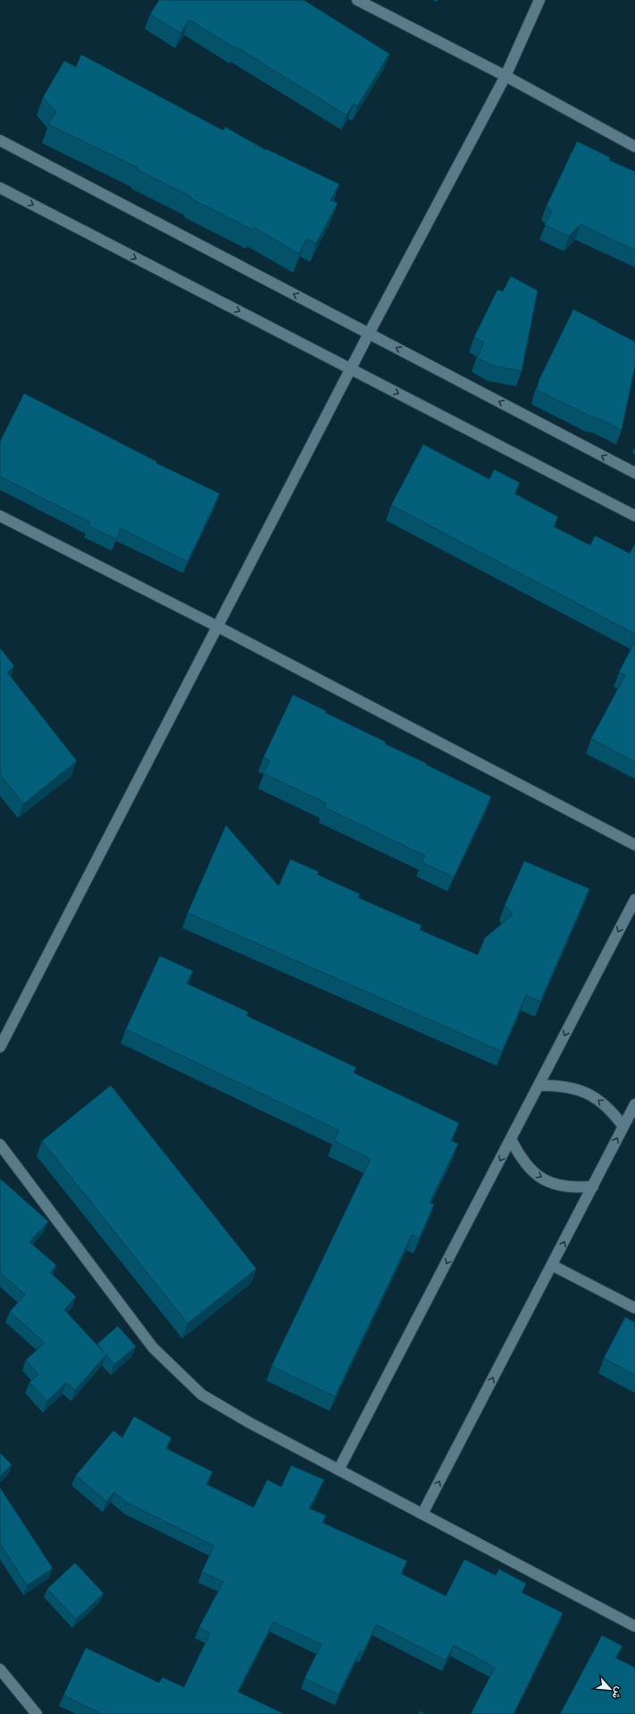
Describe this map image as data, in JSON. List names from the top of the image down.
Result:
{
  "north": "bottom right"
}
